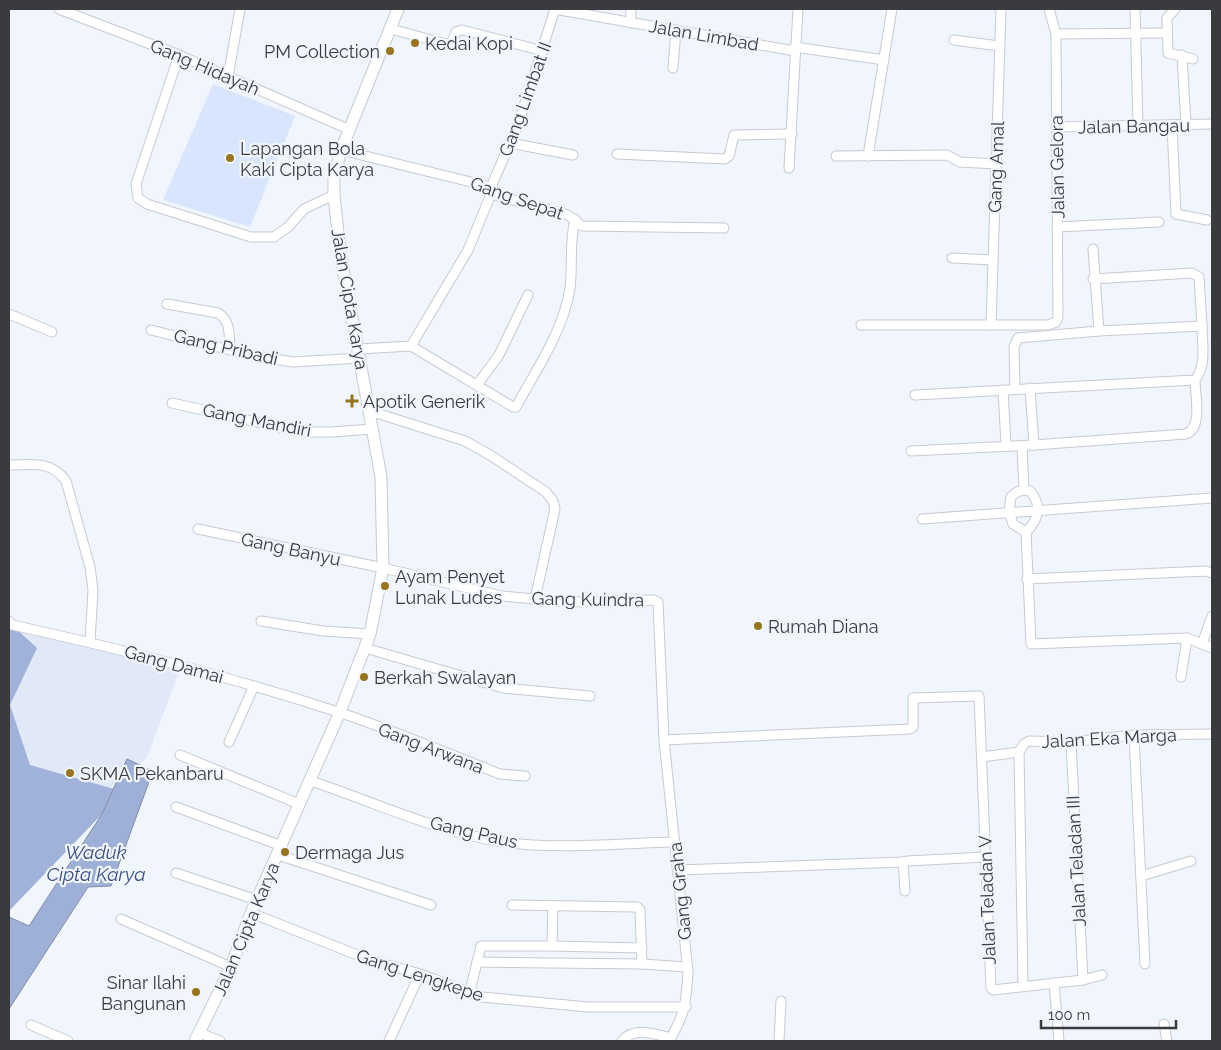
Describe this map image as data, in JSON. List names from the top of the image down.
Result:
{
  "streets": {
    "main road": ["Jalan Cipta Karya"],
    "street": [
      "Jalan Limbad",
      "Gang Hidayah",
      "Gang Limbat II",
      "Jalan Bangau",
      "Gang Amal",
      "Jalan Gelora",
      "Gang Sepat",
      "Gang Pribadi",
      "Gang Mandiri",
      "Gang Banyu",
      "Gang Kuindra",
      "Gang Damai",
      "Jalan Eka Marga",
      "Gang Arwana",
      "Gang Paus",
      "Jalan Teladan III",
      "Gang Graha",
      "Jalan Teladan V",
      "Gang Lengkepe"
    ]
  },
  "crossings": [
    ["Jalan Limbad", "Gang Limbat II"],
    ["Gang Hidayah", "Jalan Cipta Karya"],
    ["Gang Limbat II", "Gang Sepat"],
    ["Gang Limbat II", "Gang Pribadi"],
    ["Jalan Bangau", "Jalan Gelora"],
    ["Gang Sepat", "Jalan Cipta Karya"],
    ["Jalan Cipta Karya", "Gang Pribadi"],
    ["Jalan Cipta Karya", "Gang Mandiri"],
    ["Jalan Cipta Karya", "Gang Banyu"],
    ["Jalan Cipta Karya", "Gang Kuindra"],
    ["Jalan Cipta Karya", "Gang Damai"],
    ["Jalan Cipta Karya", "Gang Arwana"],
    ["Jalan Cipta Karya", "Gang Paus"],
    ["Jalan Cipta Karya", "Gang Lengkepe"],
    ["Gang Banyu", "Gang Kuindra"],
    ["Gang Kuindra", "Gang Graha"],
    ["Gang Kuindra", "Jalan Teladan V"],
    ["Gang Damai", "Gang Arwana"],
    ["Jalan Eka Marga", "Jalan Teladan III"],
    ["Jalan Eka Marga", "Jalan Teladan V"],
    ["Gang Paus", "Gang Graha"],
    ["Jalan Teladan III", "Jalan Teladan V"],
    ["Gang Graha", "Jalan Teladan V"],
    ["Gang Graha", "Gang Lengkepe"]
  ],
  "water": ["Waduk Cipta Karya"],
  "places": {
    "other": [
      "Kedai Kopi",
      "PM Collection",
      "Lapangan Bola Kaki Cipta Karya",
      "Ayam Penyet Lunak Ludes",
      "Rumah Diana",
      "Berkah Swalayan",
      "SKMA Pekanbaru",
      "Dermaga Jus",
      "Sinar Ilahi Bangunan"
    ],
    "health": ["Apotik Generik"]
  },
  "scale_bar": "100 m"
}
